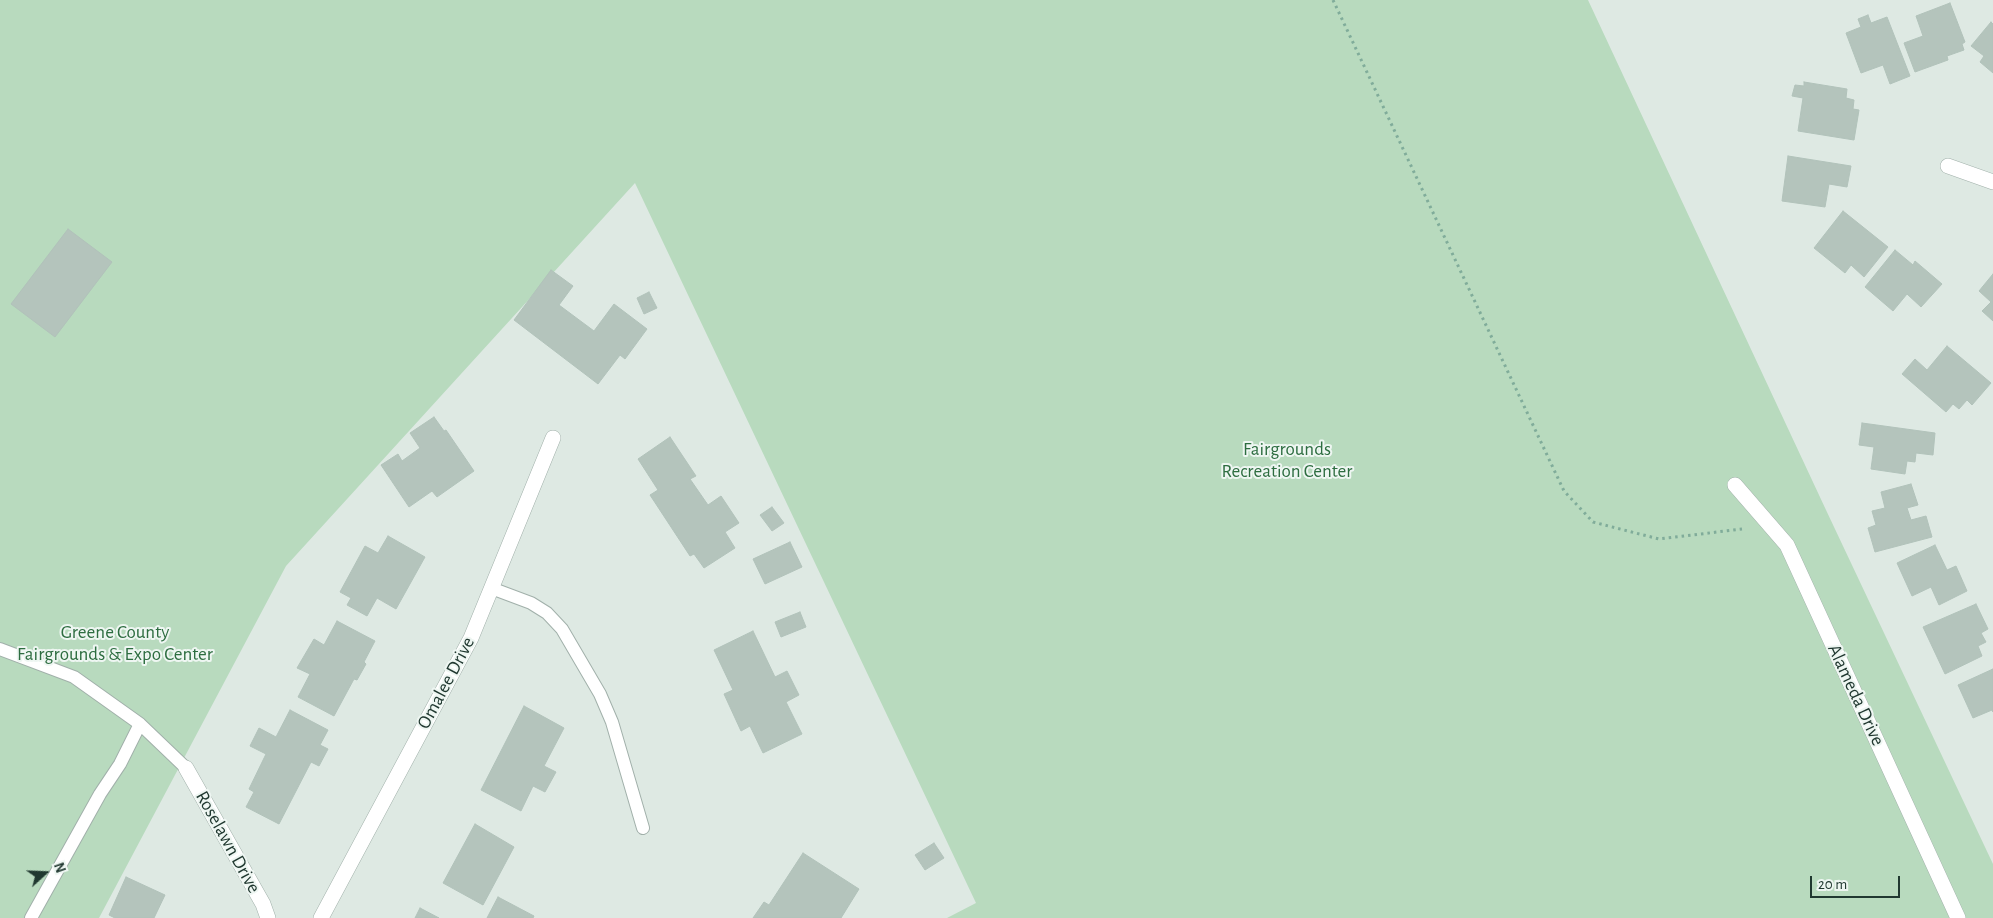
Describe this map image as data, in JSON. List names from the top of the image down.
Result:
{
  "streets": {
    "street": ["Omalee Drive", "Alameda Drive", "Roselawn Drive"]
  },
  "parks": ["Fairgrounds Recreation Center", "Greene County Fairgrounds & Expo Center"],
  "scale_bar": "20 m",
  "north": "right"
}
